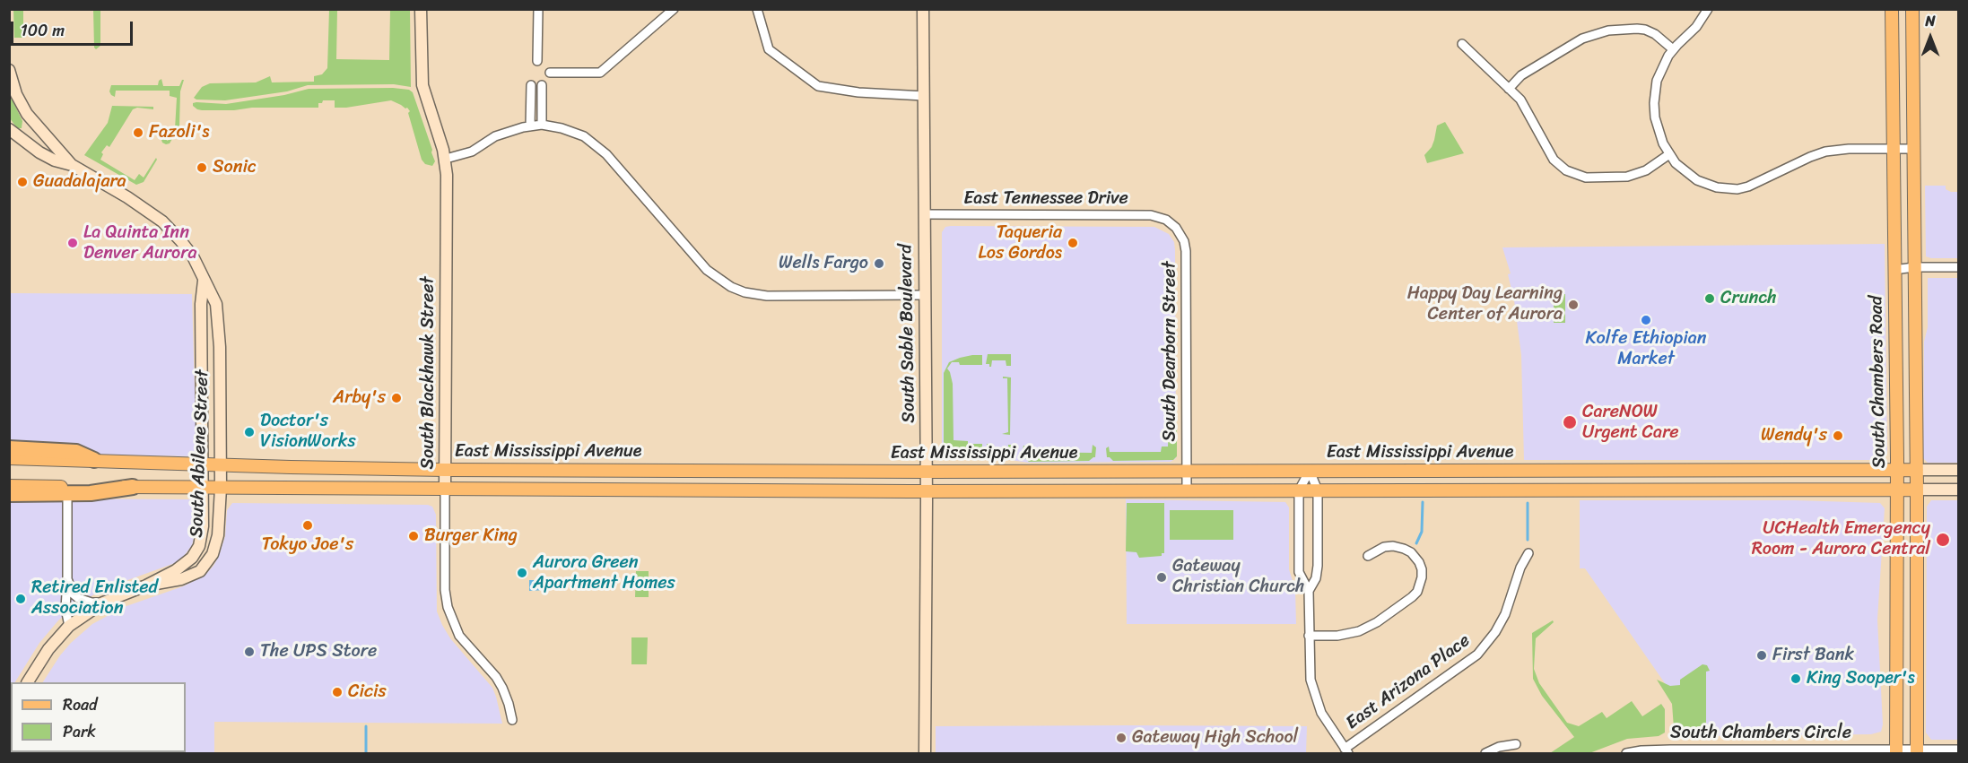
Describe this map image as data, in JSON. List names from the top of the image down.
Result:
{
  "streets": {
    "main road": [
      "South Sable Boulevard",
      "South Blackhawk Street",
      "South Chambers Road",
      "East Mississippi Avenue",
      "South Abilene Street"
    ],
    "street": [
      "East Tennessee Drive",
      "South Dearborn Street",
      "East Arizona Place",
      "South Chambers Circle"
    ]
  },
  "crossings": [
    ["East Tennessee Drive", "South Sable Boulevard"],
    ["East Tennessee Drive", "South Dearborn Street"],
    ["South Sable Boulevard", "East Mississippi Avenue"],
    ["South Dearborn Street", "East Mississippi Avenue"],
    ["South Blackhawk Street", "East Mississippi Avenue"],
    ["South Chambers Road", "East Mississippi Avenue"],
    ["South Chambers Road", "South Chambers Circle"],
    ["East Mississippi Avenue", "South Abilene Street"]
  ],
  "places": [
    "Fazoli's",
    "Sonic",
    "Guadalajara",
    "La Quinta Inn Denver Aurora",
    "Taqueria Los Gordos",
    "Wells Fargo",
    "Crunch",
    "Happy Day Learning Center of Aurora",
    "Kolfe Ethiopian Market",
    "Arby's",
    "CareNOW Urgent Care",
    "Doctor's VisionWorks",
    "Wendy's",
    "Tokyo Joe's",
    "Burger King",
    "UCHealth Emergency Room - Aurora Central",
    "Aurora Green Apartment Homes",
    "Gateway Christian Church",
    "Retired Enlisted Association",
    "The UPS Store",
    "First Bank",
    "King Sooper's",
    "Cicis",
    "Gateway High School"
  ],
  "legend": ["Road", "Park"],
  "scale_bar": "100 m",
  "north": "top"
}
